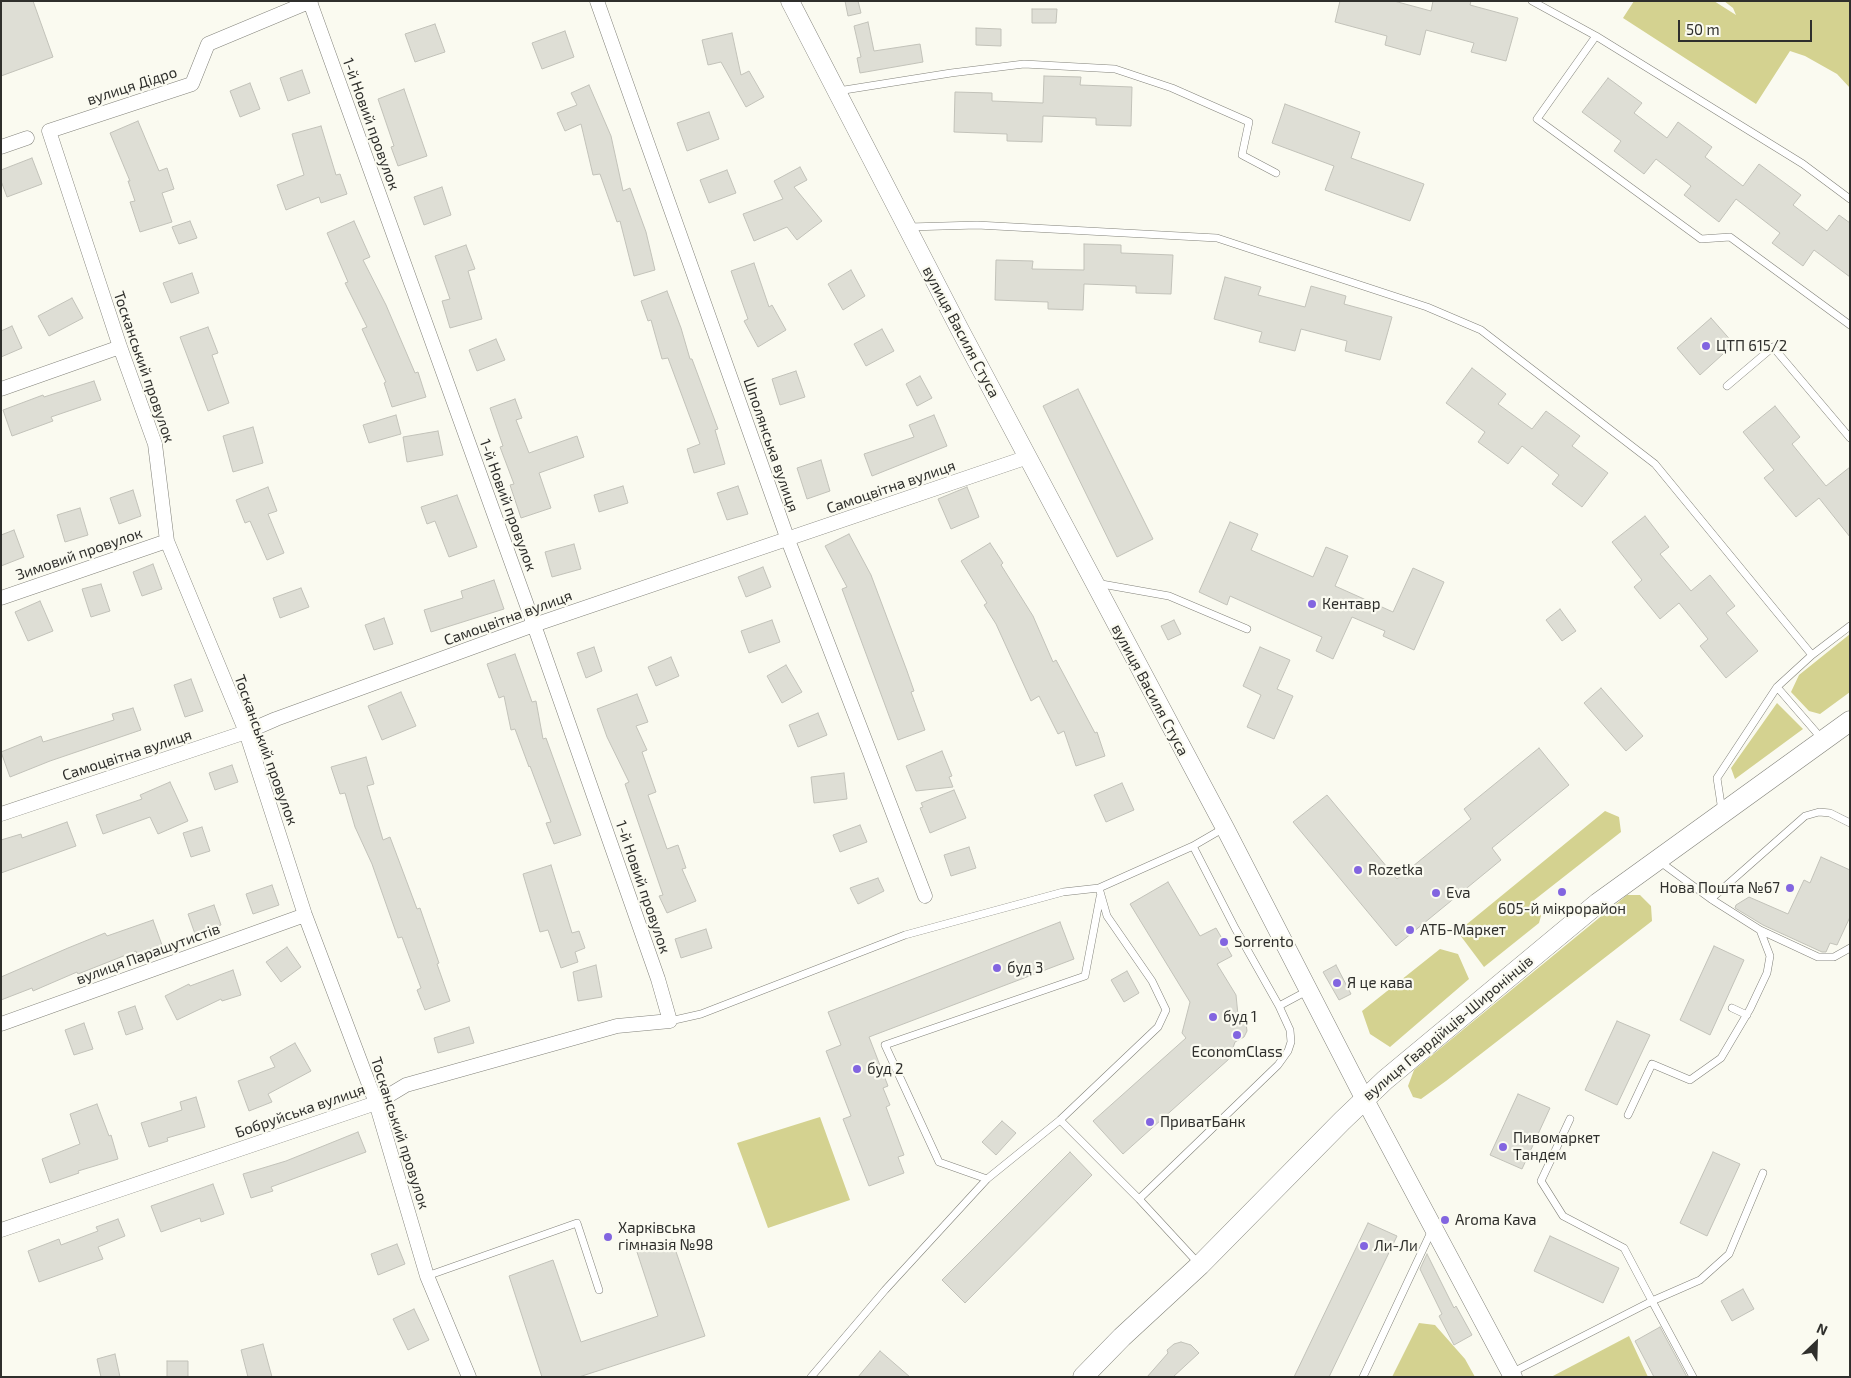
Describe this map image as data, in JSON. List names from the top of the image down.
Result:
{
  "streets": {
    "main road": ["вулиця Гвардійців-Широнінців"],
    "street": [
      "вулиця Дідро",
      "1-й Новий провулок",
      "вулиця Василя Стуса",
      "Тосканський провулок",
      "Шполянська вулиця",
      "Самоцвітна вулиця",
      "Зимовий провулок",
      "вулиця Парашутистів",
      "Бобруйська вулиця"
    ]
  },
  "crossings": [
    ["вулиця Дідро", "1-й Новий провулок"],
    ["вулиця Дідро", "Тосканський провулок"],
    ["1-й Новий провулок", "Самоцвітна вулиця"],
    ["1-й Новий провулок", "Бобруйська вулиця"],
    ["вулиця Василя Стуса", "Самоцвітна вулиця"],
    ["вулиця Василя Стуса", "вулиця Гвардійців-Широнінців"],
    ["Тосканський провулок", "Самоцвітна вулиця"],
    ["Тосканський провулок", "Зимовий провулок"],
    ["Тосканський провулок", "вулиця Парашутистів"],
    ["Тосканський провулок", "Бобруйська вулиця"],
    ["Шполянська вулиця", "Самоцвітна вулиця"]
  ],
  "places": [
    "ЦТП 615/2",
    "Кентавр",
    "Rozetka",
    "Нова Пошта №67",
    "605-й мікрорайон",
    "Eva",
    "АТБ-Маркет",
    "Sorrento",
    "буд 3",
    "Я це кава",
    "буд 1",
    "EconomClass",
    "буд 2",
    "ПриватБанк",
    "Пивомаркет Тандем",
    "Aroma Kava",
    "Харківська гімназія №98",
    "Ли-Ли"
  ],
  "scale_bar": "50 m",
  "north": "top right"
}
